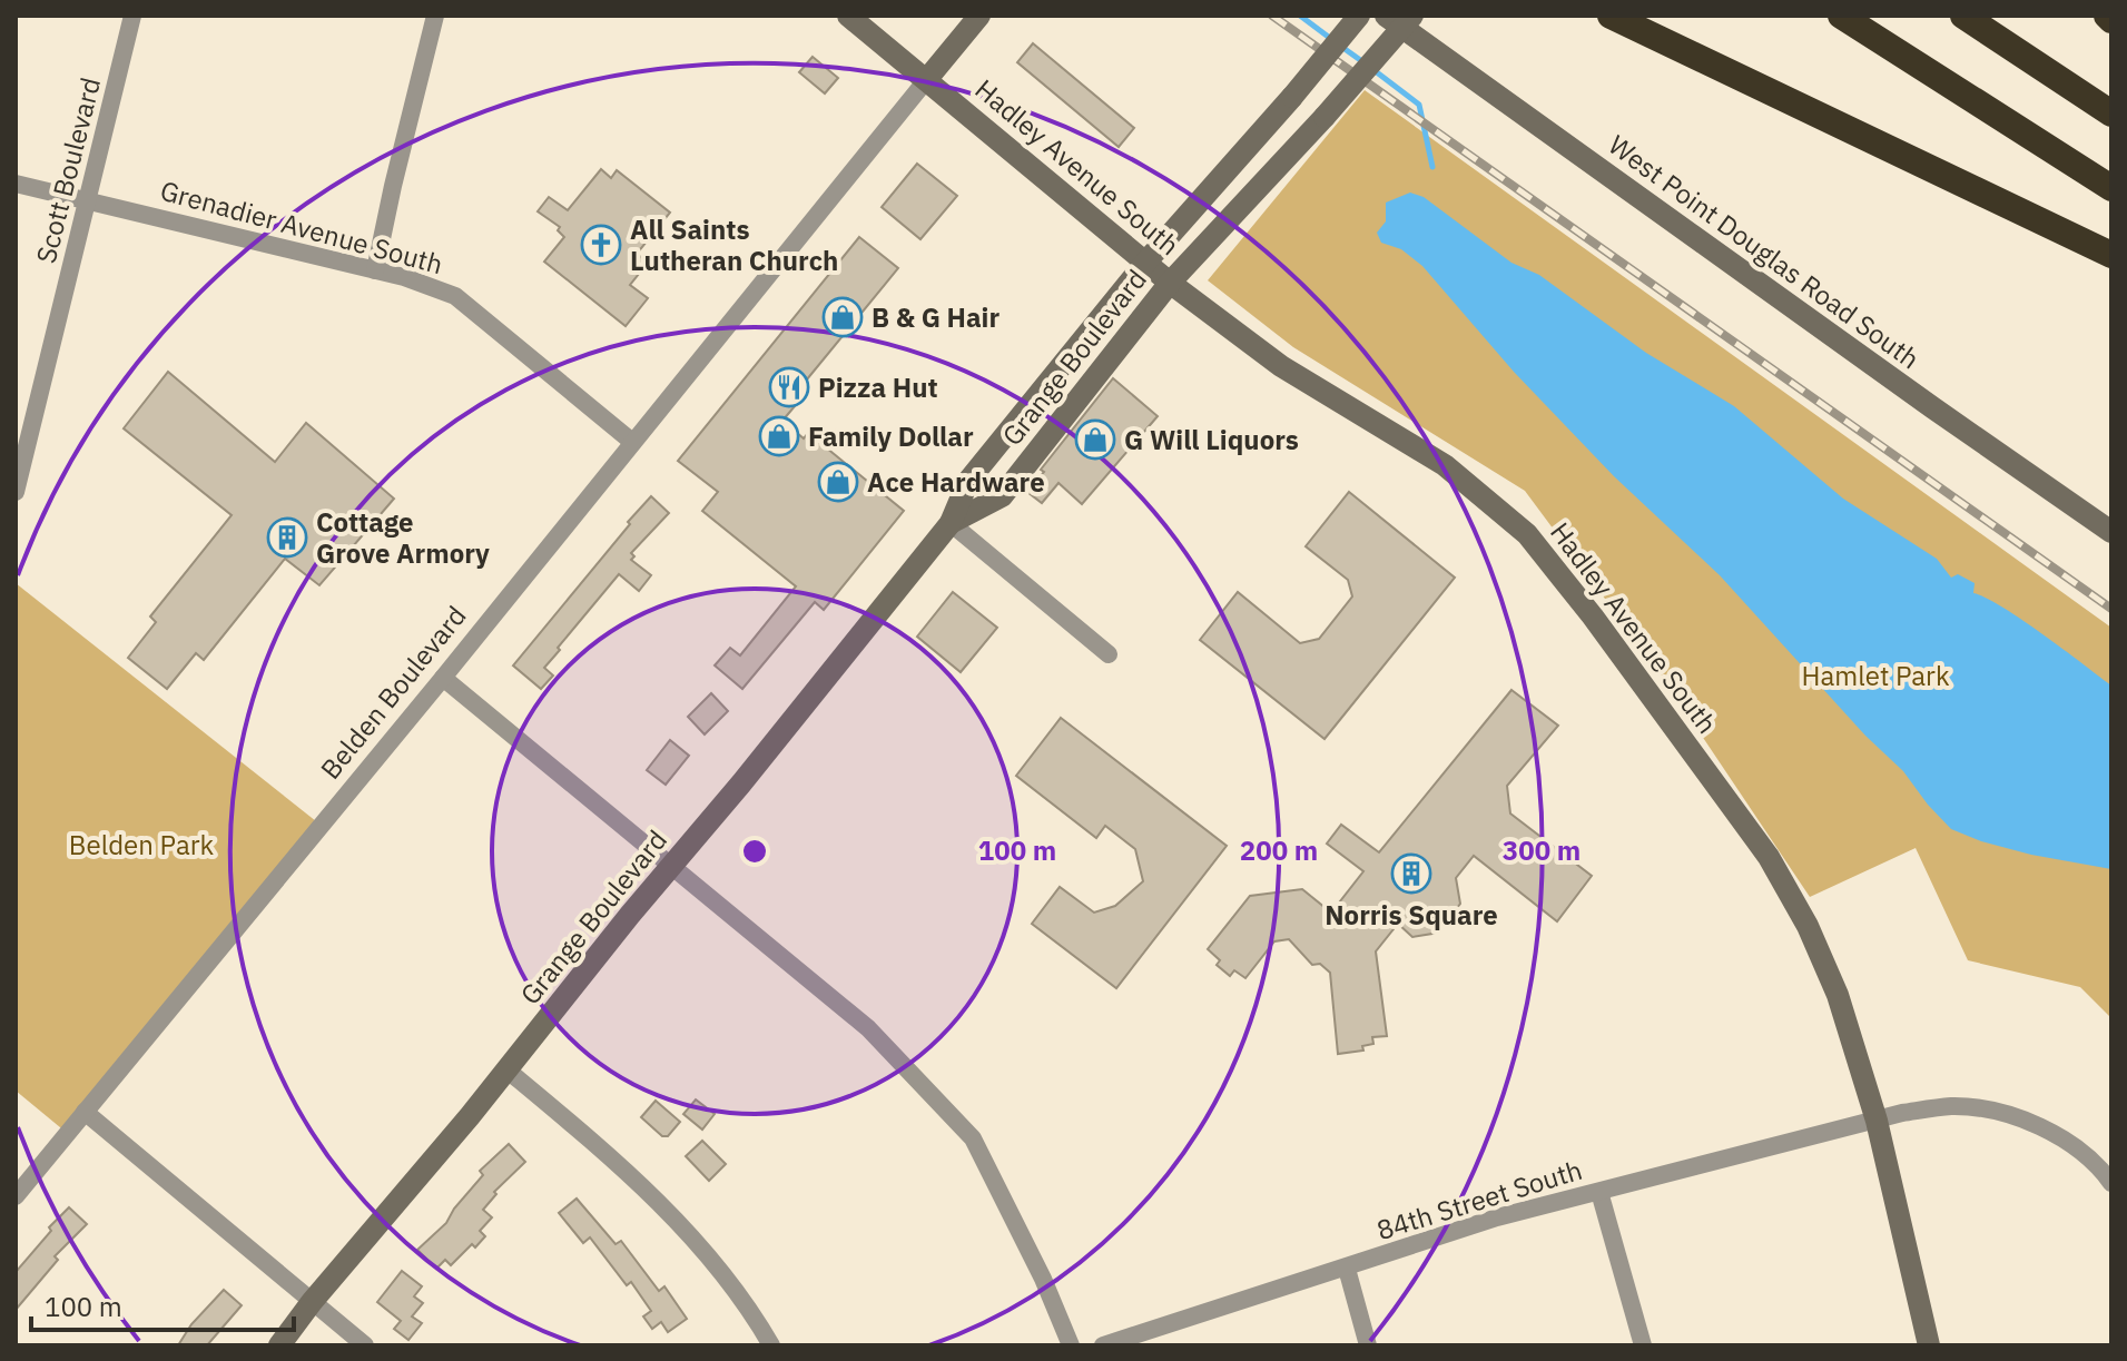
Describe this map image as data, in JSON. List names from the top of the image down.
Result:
{
  "streets": {
    "street": [
      "Hadley Avenue South",
      "Scott Boulevard",
      "Grenadier Avenue South",
      "West Point Douglas Road South",
      "Grange Boulevard",
      "Belden Boulevard",
      "84th Street South"
    ]
  },
  "crossings": [
    ["Hadley Avenue South", "Grange Boulevard"],
    ["Hadley Avenue South", "Belden Boulevard"],
    ["Hadley Avenue South", "84th Street South"],
    ["Scott Boulevard", "Grenadier Avenue South"],
    ["Grenadier Avenue South", "Belden Boulevard"]
  ],
  "parks": ["Hamlet Park", "Belden Park"],
  "places": {
    "church": ["All Saints Lutheran Church"],
    "shop": [
      "B & G Hair",
      "Family Dollar",
      "G Will Liquors",
      "Ace Hardware"
    ],
    "restaurant": ["Pizza Hut"],
    "building": ["Cottage Grove Armory", "Norris Square"]
  },
  "scale_bar": "100 m",
  "rings": ["100 m", "200 m", "300 m"]
}
